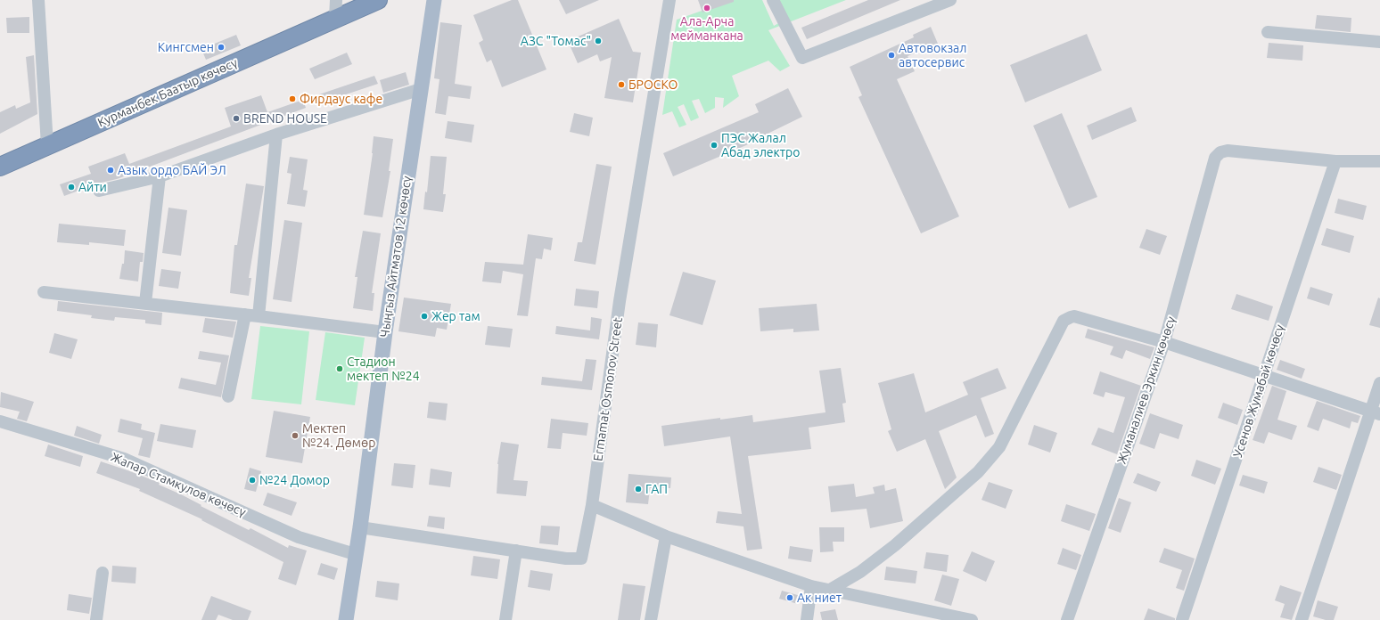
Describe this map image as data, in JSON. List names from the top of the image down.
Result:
{
  "streets": {
    "highway": ["Курманбек Баатыр көчөсү"],
    "main road": ["Чыңгыз Айтматов 12 көчөсү"],
    "street": [
      "Ermamat Osmonov Street",
      "Жуманалиев Эркин көчөсү",
      "Усенов Жумабай көчөсү",
      "Жапар Стамкулов көчөсү"
    ]
  },
  "crossings": [
    ["Чыңгыз Айтматов 12 көчөсү", "Ermamat Osmonov Street"],
    ["Чыңгыз Айтматов 12 көчөсү", "Жапар Стамкулов көчөсү"],
    ["Жуманалиев Эркин көчөсү", "Усенов Жумабай көчөсү"]
  ],
  "places": [
    "Ала-Арча мейманкана",
    "АЗС \"Томас\"",
    "Кингсмен",
    "Автовокзал автосервис",
    "БРОСКО",
    "Фирдаус кафе",
    "BREND HOUSE",
    "ПЭС Жалал Абад электро",
    "Азык ордо БАЙ ЭЛ",
    "Айти",
    "Жер там",
    "Стадион мектеп №24",
    "Мектеп №24. Дөмөр",
    "№24 Домор",
    "ГАП",
    "Ак ниет"
  ]
}
